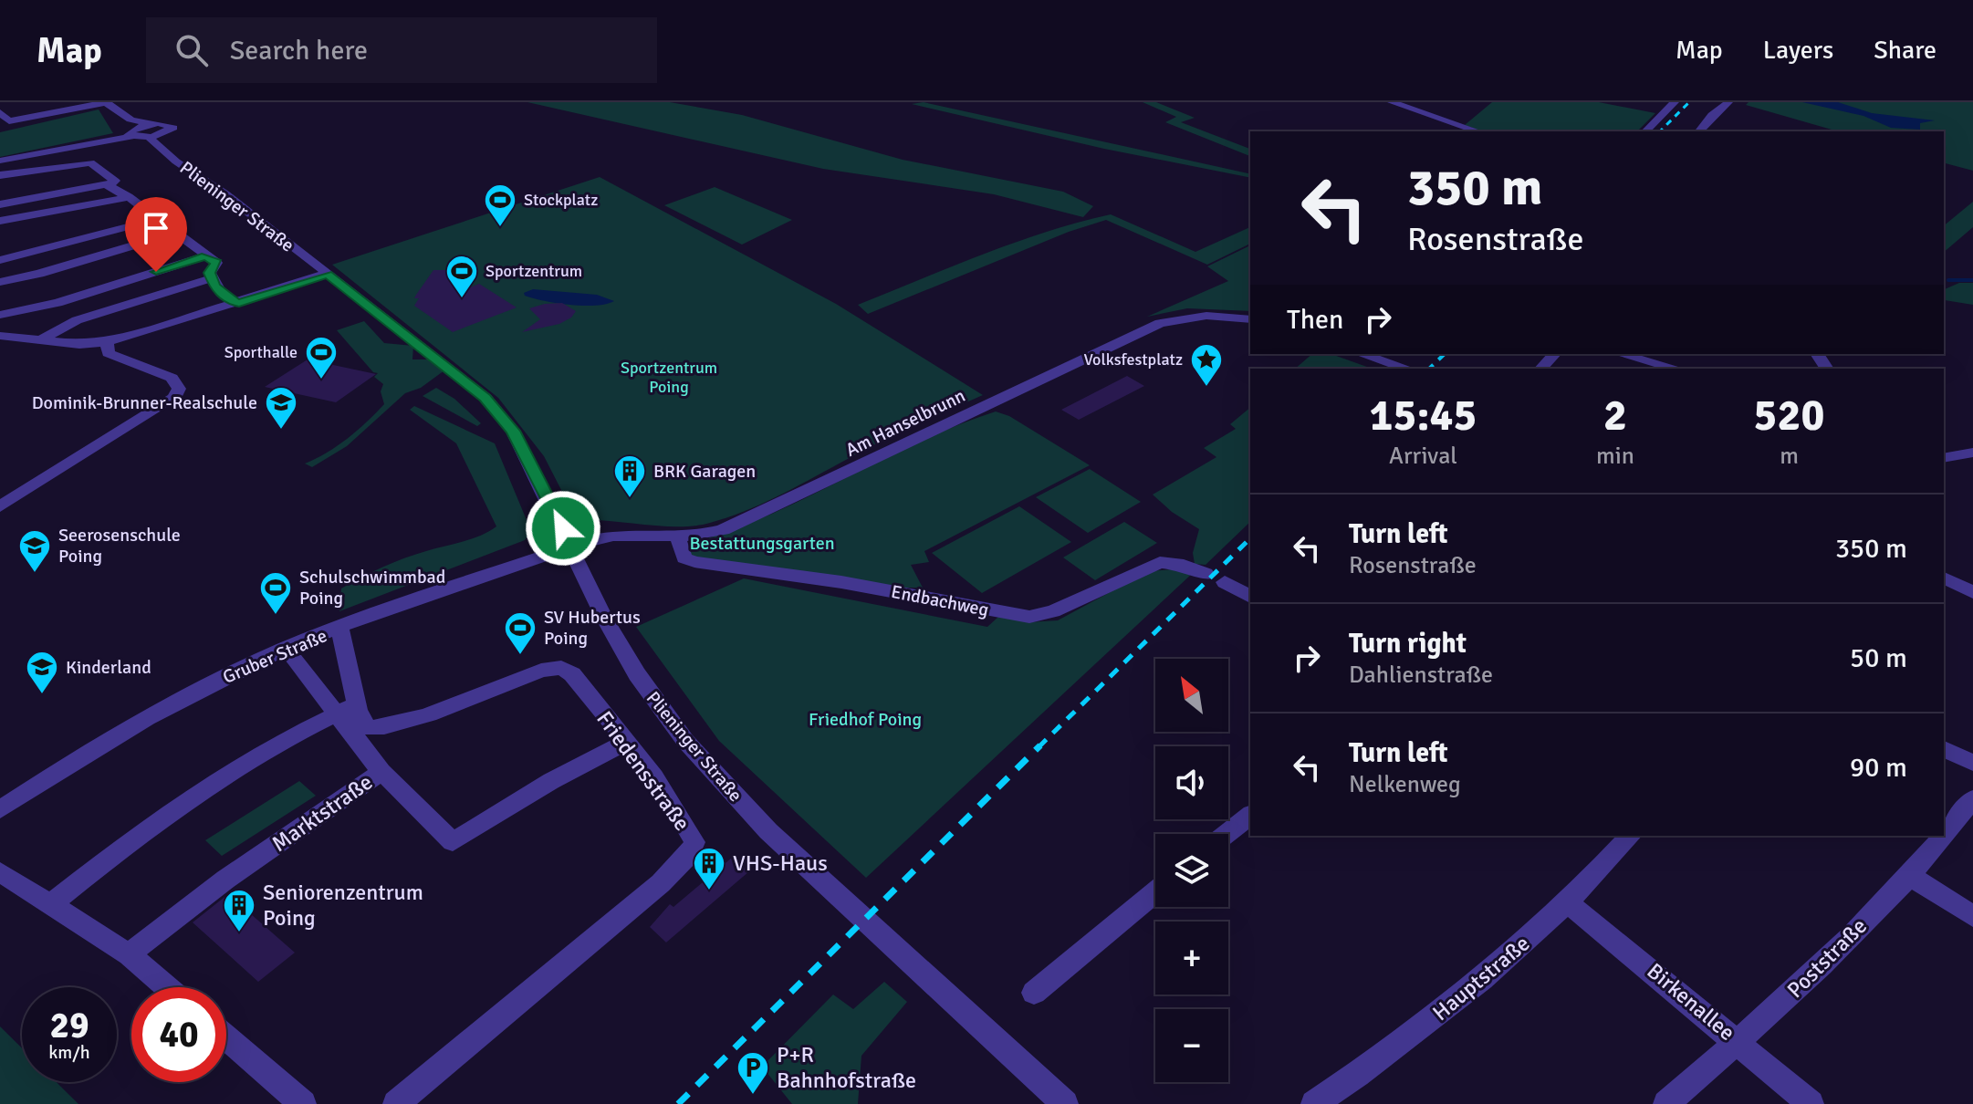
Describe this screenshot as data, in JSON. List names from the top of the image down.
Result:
{
  "streets": {
    "street": [
      "Plieninger Straße",
      "Am Hanselbrunn",
      "Endbachweg",
      "Gruber Straße",
      "Friedensstraße",
      "Marktstraße",
      "Poststraße",
      "Hauptstraße",
      "Birkenallee"
    ]
  },
  "crossings": [
    ["Plieninger Straße", "Am Hanselbrunn"],
    ["Plieninger Straße", "Gruber Straße"],
    ["Am Hanselbrunn", "Endbachweg"],
    ["Am Hanselbrunn", "Gruber Straße"],
    ["Gruber Straße", "Friedensstraße"],
    ["Friedensstraße", "Marktstraße"],
    ["Poststraße", "Birkenallee"],
    ["Hauptstraße", "Birkenallee"]
  ],
  "parks": ["Sportzentrum Poing", "Bestattungsgarten", "Friedhof Poing"],
  "places": {
    "sports": [
      "Stockplatz",
      "Sportzentrum",
      "Sporthalle",
      "Schulschwimmbad Poing",
      "SV Hubertus Poing"
    ],
    "place": ["Volksfestplatz"],
    "school or university": ["Dominik-Brunner-Realschule", "Seerosenschule Poing", "Kinderland"],
    "building": ["BRK Garagen", "VHS-Haus", "Seniorenzentrum Poing"],
    "parking": ["P+R Bahnhofstraße"]
  },
  "north": "top left",
  "page": {
    "header": "Map",
    "search": "Search here",
    "nav": ["Map", "Layers", "Share"],
    "turn": ["350 m", "Rosenstraße"],
    "then": "Then",
    "eta": [
      "15:45",
      "Arrival",
      "2",
      "min",
      "520",
      "m"
    ],
    "list": [
      {
        "name": "Turn left",
        "note": "Rosenstraße",
        "value": "350 m"
      },
      {
        "name": "Turn right",
        "note": "Dahlienstraße",
        "value": "50 m"
      },
      {
        "name": "Turn left",
        "note": "Nelkenweg",
        "value": "90 m"
      }
    ],
    "map_buttons": ["+", "−"],
    "speed": "29 km/h",
    "limit": "40"
  }
}
